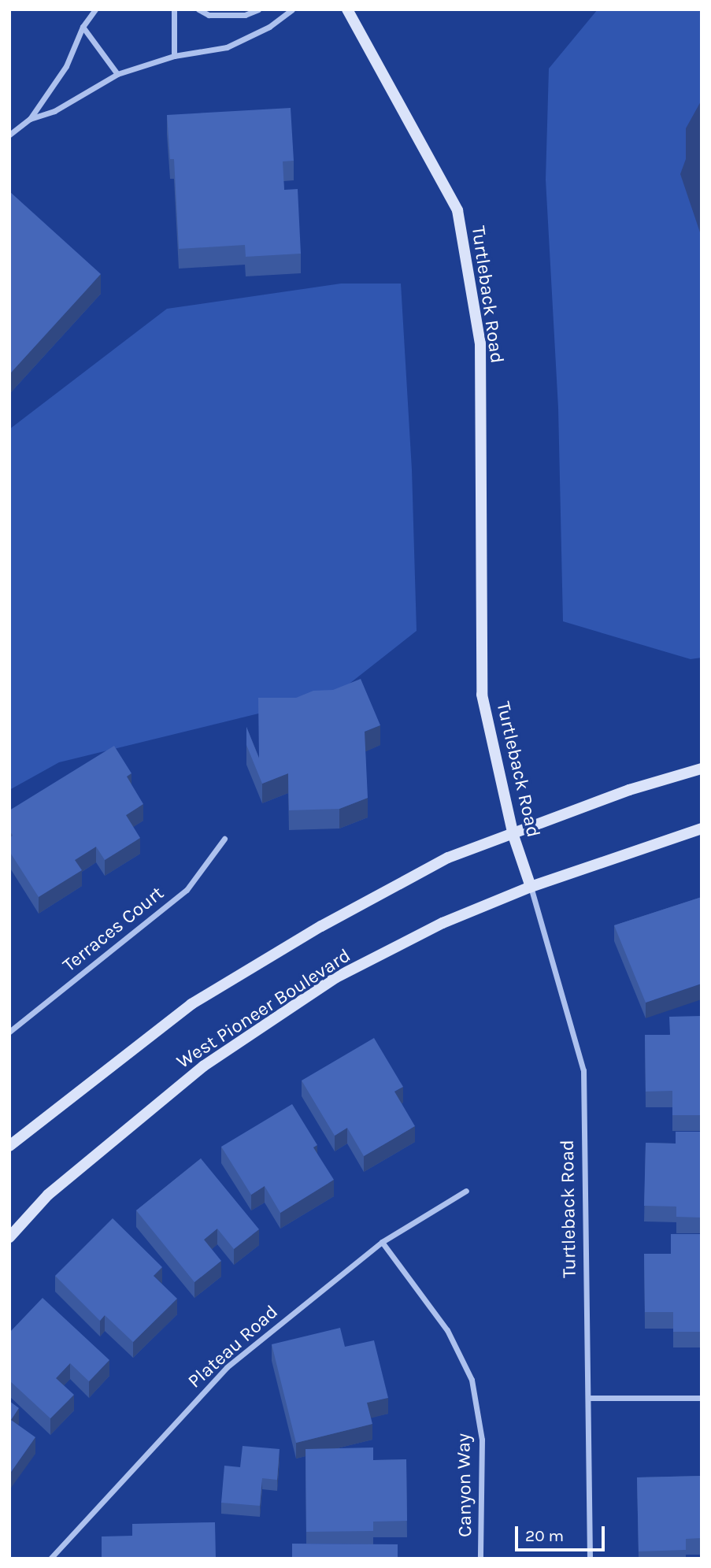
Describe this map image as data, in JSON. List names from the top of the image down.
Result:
{
  "streets": {
    "main road": ["Turtleback Road", "West Pioneer Boulevard"],
    "street": ["Terraces Court", "Plateau Road", "Canyon Way"]
  },
  "crossings": [
    ["Turtleback Road", "West Pioneer Boulevard"],
    ["Plateau Road", "Canyon Way"]
  ],
  "scale_bar": "20 m"
}
